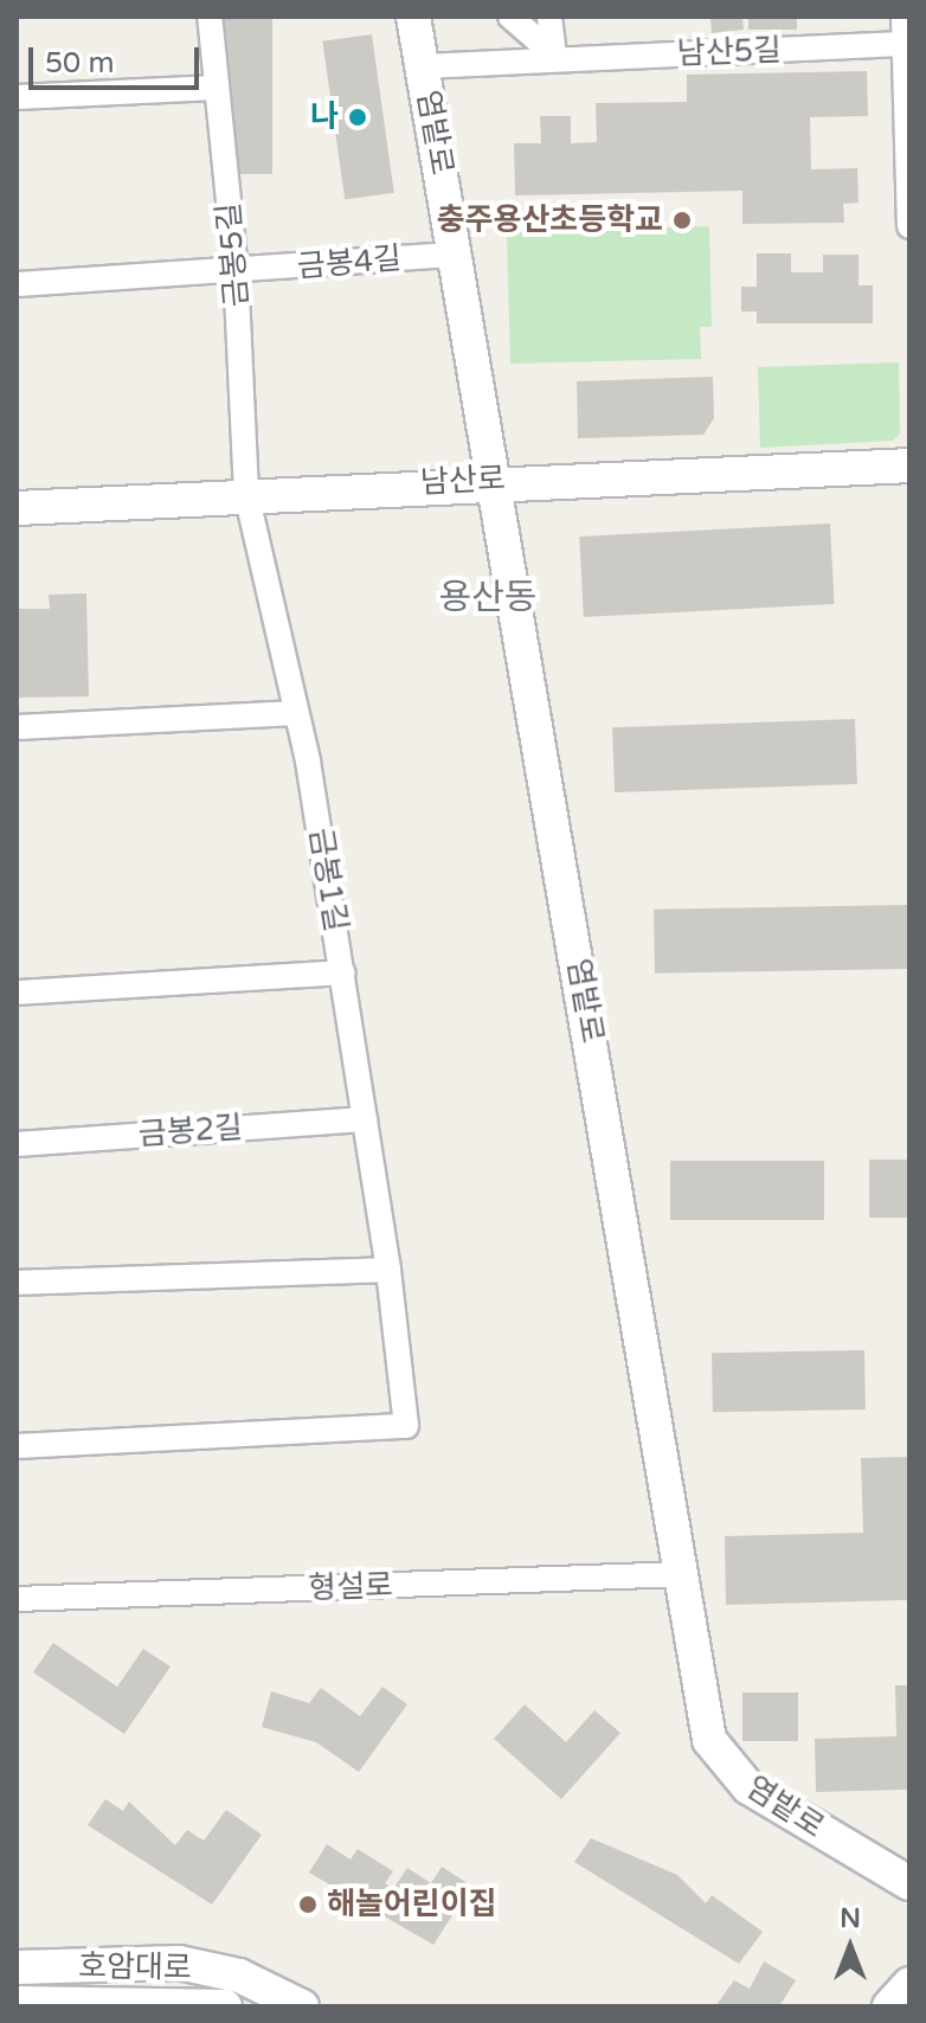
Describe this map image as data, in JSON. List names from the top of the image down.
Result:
{
  "streets": {
    "street": [
      "남산5길",
      "염밭로",
      "금봉5길",
      "금봉4길",
      "남산로",
      "금봉1길",
      "금봉2길",
      "형설로",
      "호암대로"
    ]
  },
  "crossings": [
    ["남산5길", "염밭로"],
    ["염밭로", "금봉4길"],
    ["염밭로", "남산로"],
    ["염밭로", "형설로"],
    ["금봉5길", "금봉4길"],
    ["금봉5길", "남산로"],
    ["금봉5길", "금봉1길"],
    ["남산로", "금봉1길"],
    ["금봉1길", "금봉2길"]
  ],
  "districts": ["용산동"],
  "places": ["나", "충주용산초등학교", "해놀어린이집"],
  "scale_bar": "50 m",
  "north": "top"
}
